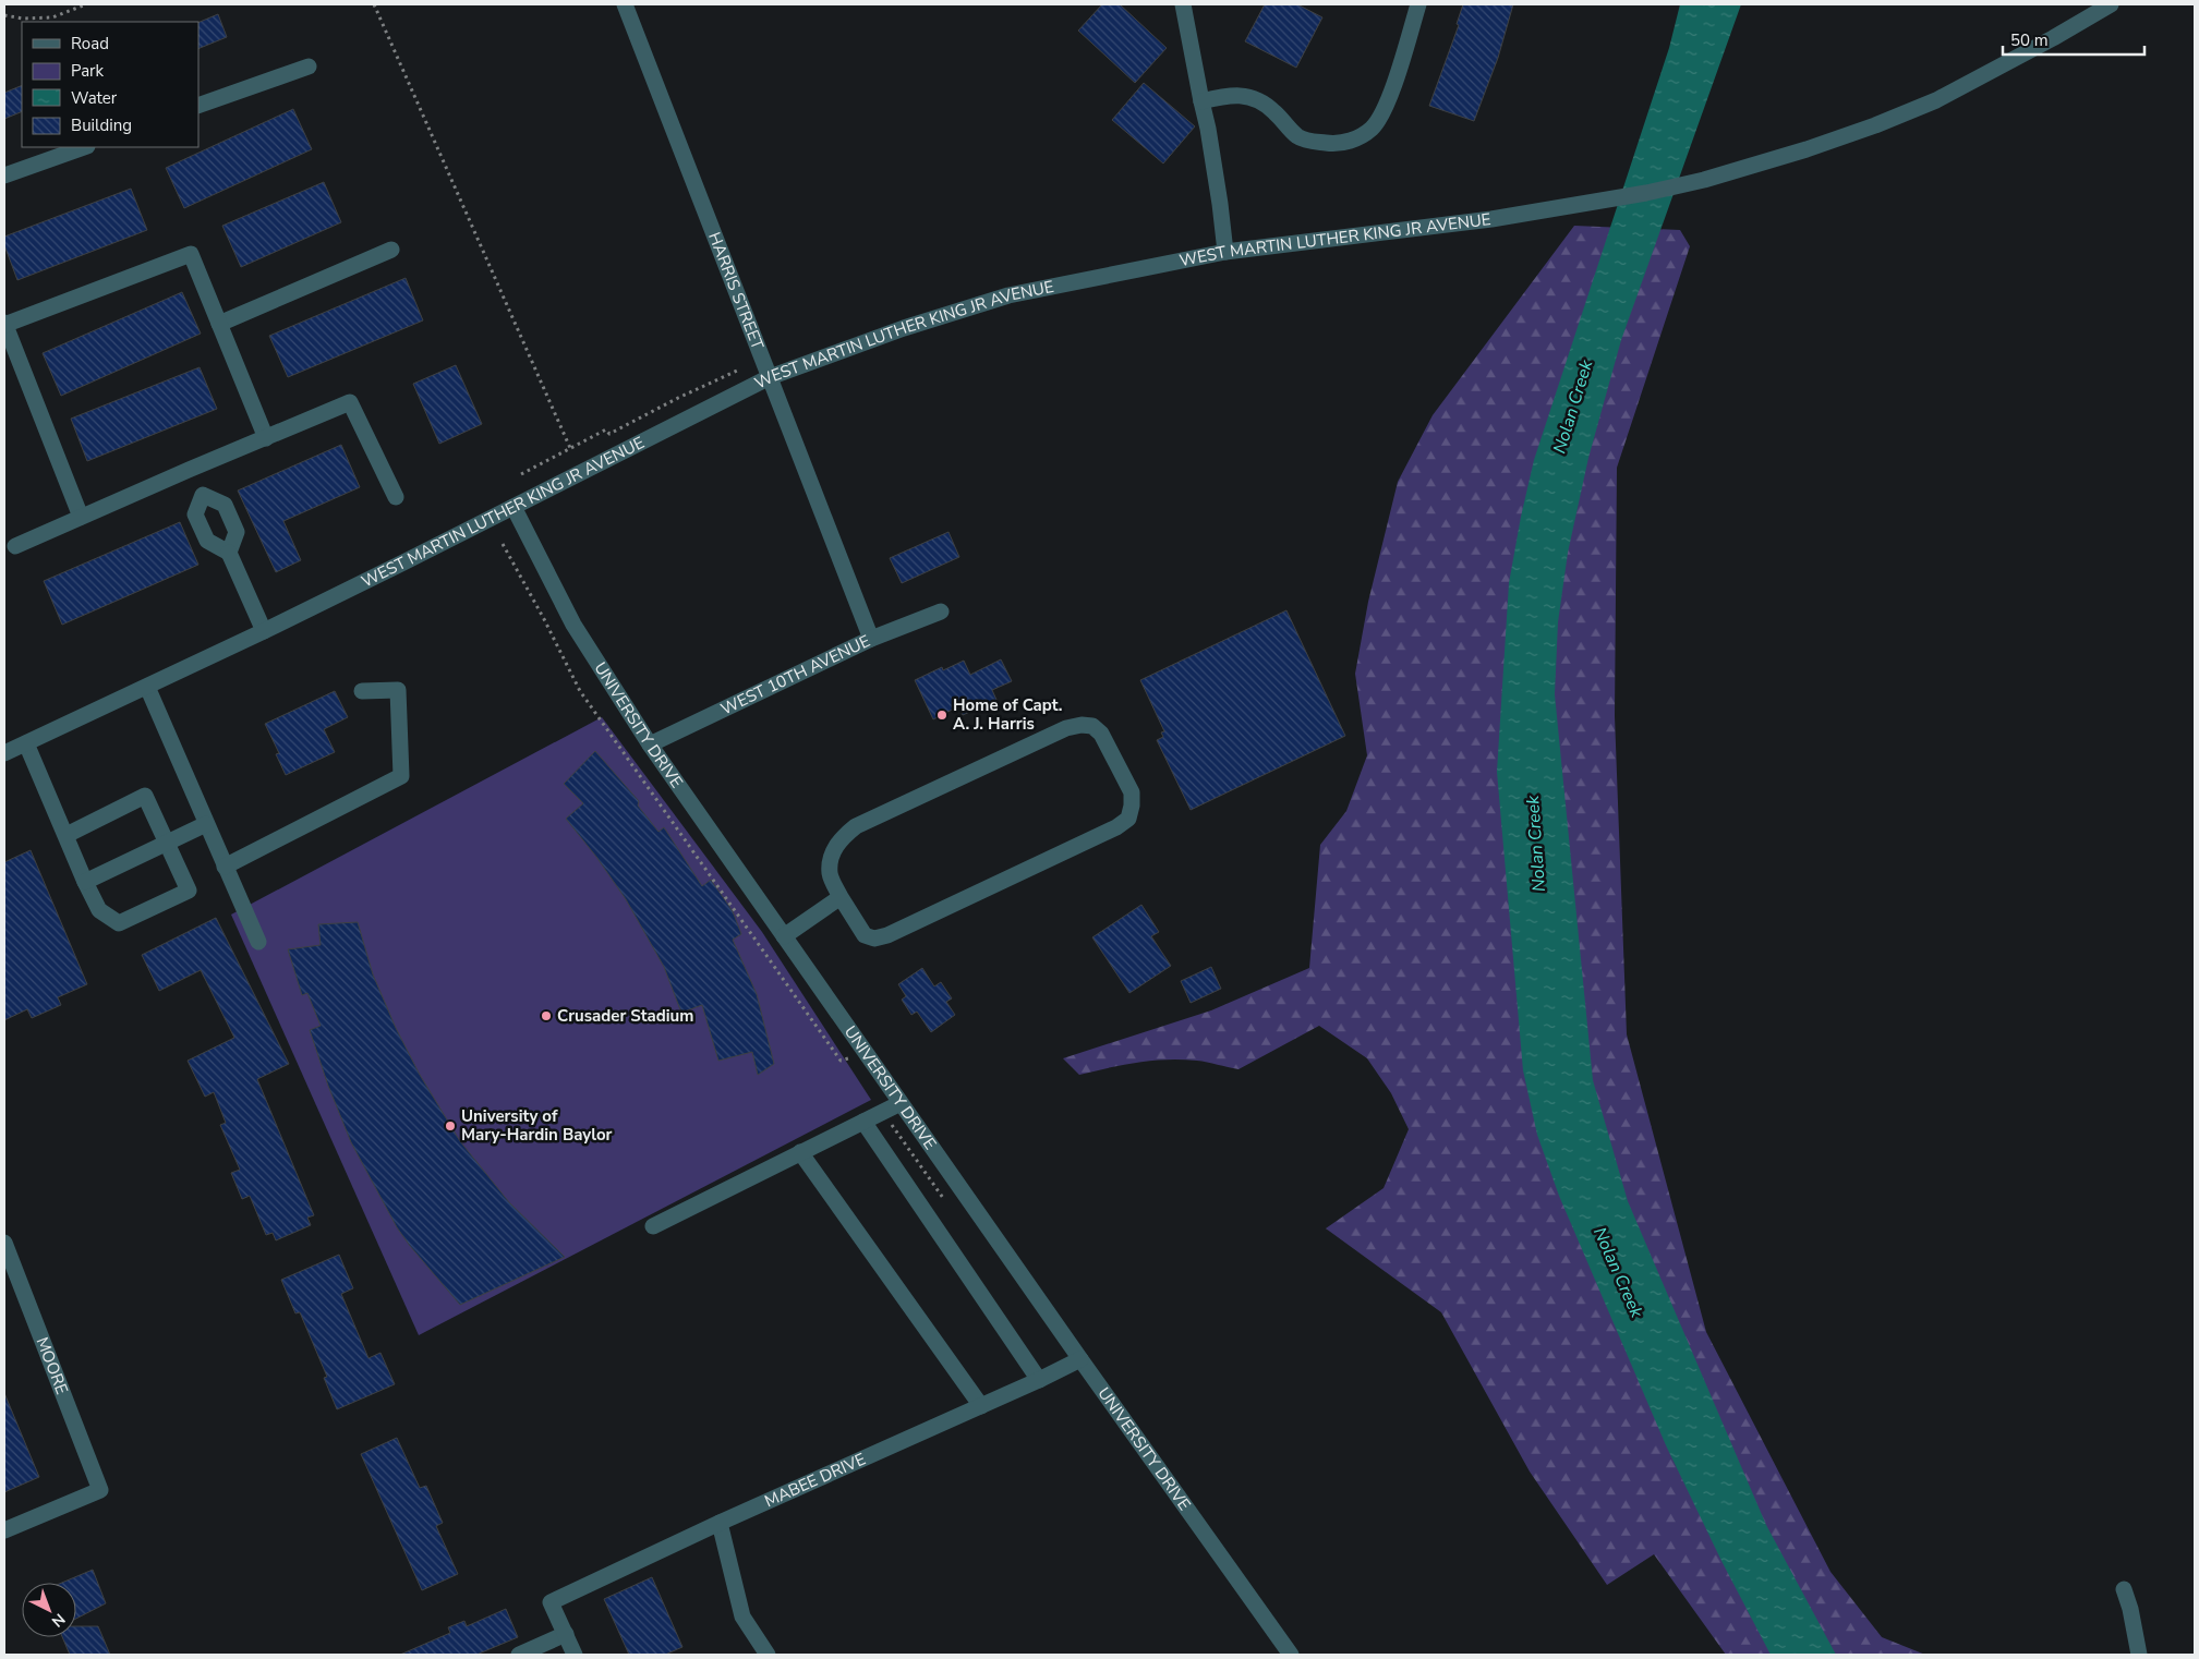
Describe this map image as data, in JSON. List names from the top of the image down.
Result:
{
  "streets": {
    "street": [
      "WEST MARTIN LUTHER KING JR AVENUE",
      "HARRIS STREET",
      "WEST 10TH AVENUE",
      "UNIVERSITY DRIVE",
      "MOORE",
      "MABEE DRIVE"
    ]
  },
  "crossings": [
    ["WEST MARTIN LUTHER KING JR AVENUE", "HARRIS STREET"],
    ["WEST MARTIN LUTHER KING JR AVENUE", "UNIVERSITY DRIVE"],
    ["HARRIS STREET", "WEST 10TH AVENUE"],
    ["WEST 10TH AVENUE", "UNIVERSITY DRIVE"],
    ["UNIVERSITY DRIVE", "MABEE DRIVE"]
  ],
  "water": ["Nolan Creek"],
  "places": ["Home of Capt. A. J. Harris", "Crusader Stadium", "University of Mary-Hardin Baylor"],
  "legend": [
    "Road",
    "Park",
    "Water",
    "Building"
  ],
  "scale_bar": "50 m",
  "north": "bottom right"
}
